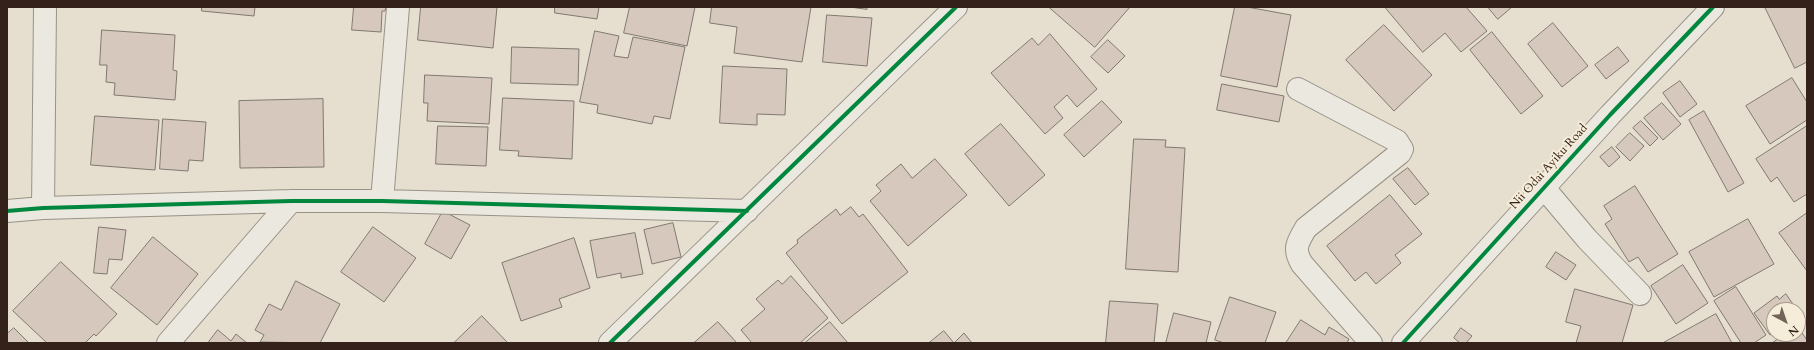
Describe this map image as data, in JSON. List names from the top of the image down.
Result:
{
  "streets": {
    "street": ["Nii Odai Ayiku Road"]
  },
  "north": "bottom right"
}
